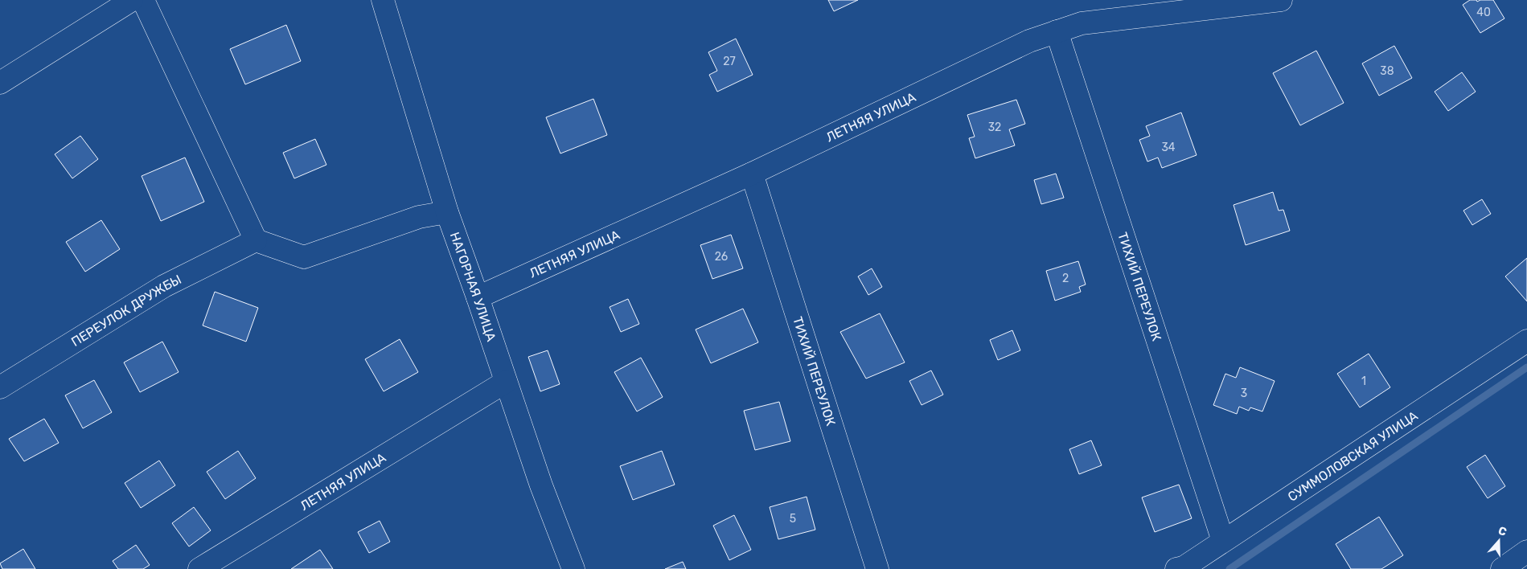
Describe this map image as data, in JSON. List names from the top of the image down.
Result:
{
  "streets": {
    "street": [
      "ЛЕТНЯЯ УЛИЦА",
      "НАГОРНАЯ УЛИЦА",
      "ТИХИЙ ПЕРЕУЛОК",
      "ПЕРЕУЛОК ДРУЖБЫ",
      "СУММОЛОВСКАЯ УЛИЦА"
    ]
  },
  "crossings": [
    ["ЛЕТНЯЯ УЛИЦА", "НАГОРНАЯ УЛИЦА"],
    ["ЛЕТНЯЯ УЛИЦА", "ТИХИЙ ПЕРЕУЛОК"],
    ["ТИХИЙ ПЕРЕУЛОК", "СУММОЛОВСКАЯ УЛИЦА"]
  ],
  "house_numbers": [
    "40",
    "27",
    "38",
    "32",
    "34",
    "26",
    "2",
    "1",
    "3",
    "5"
  ],
  "north": "top"
}
